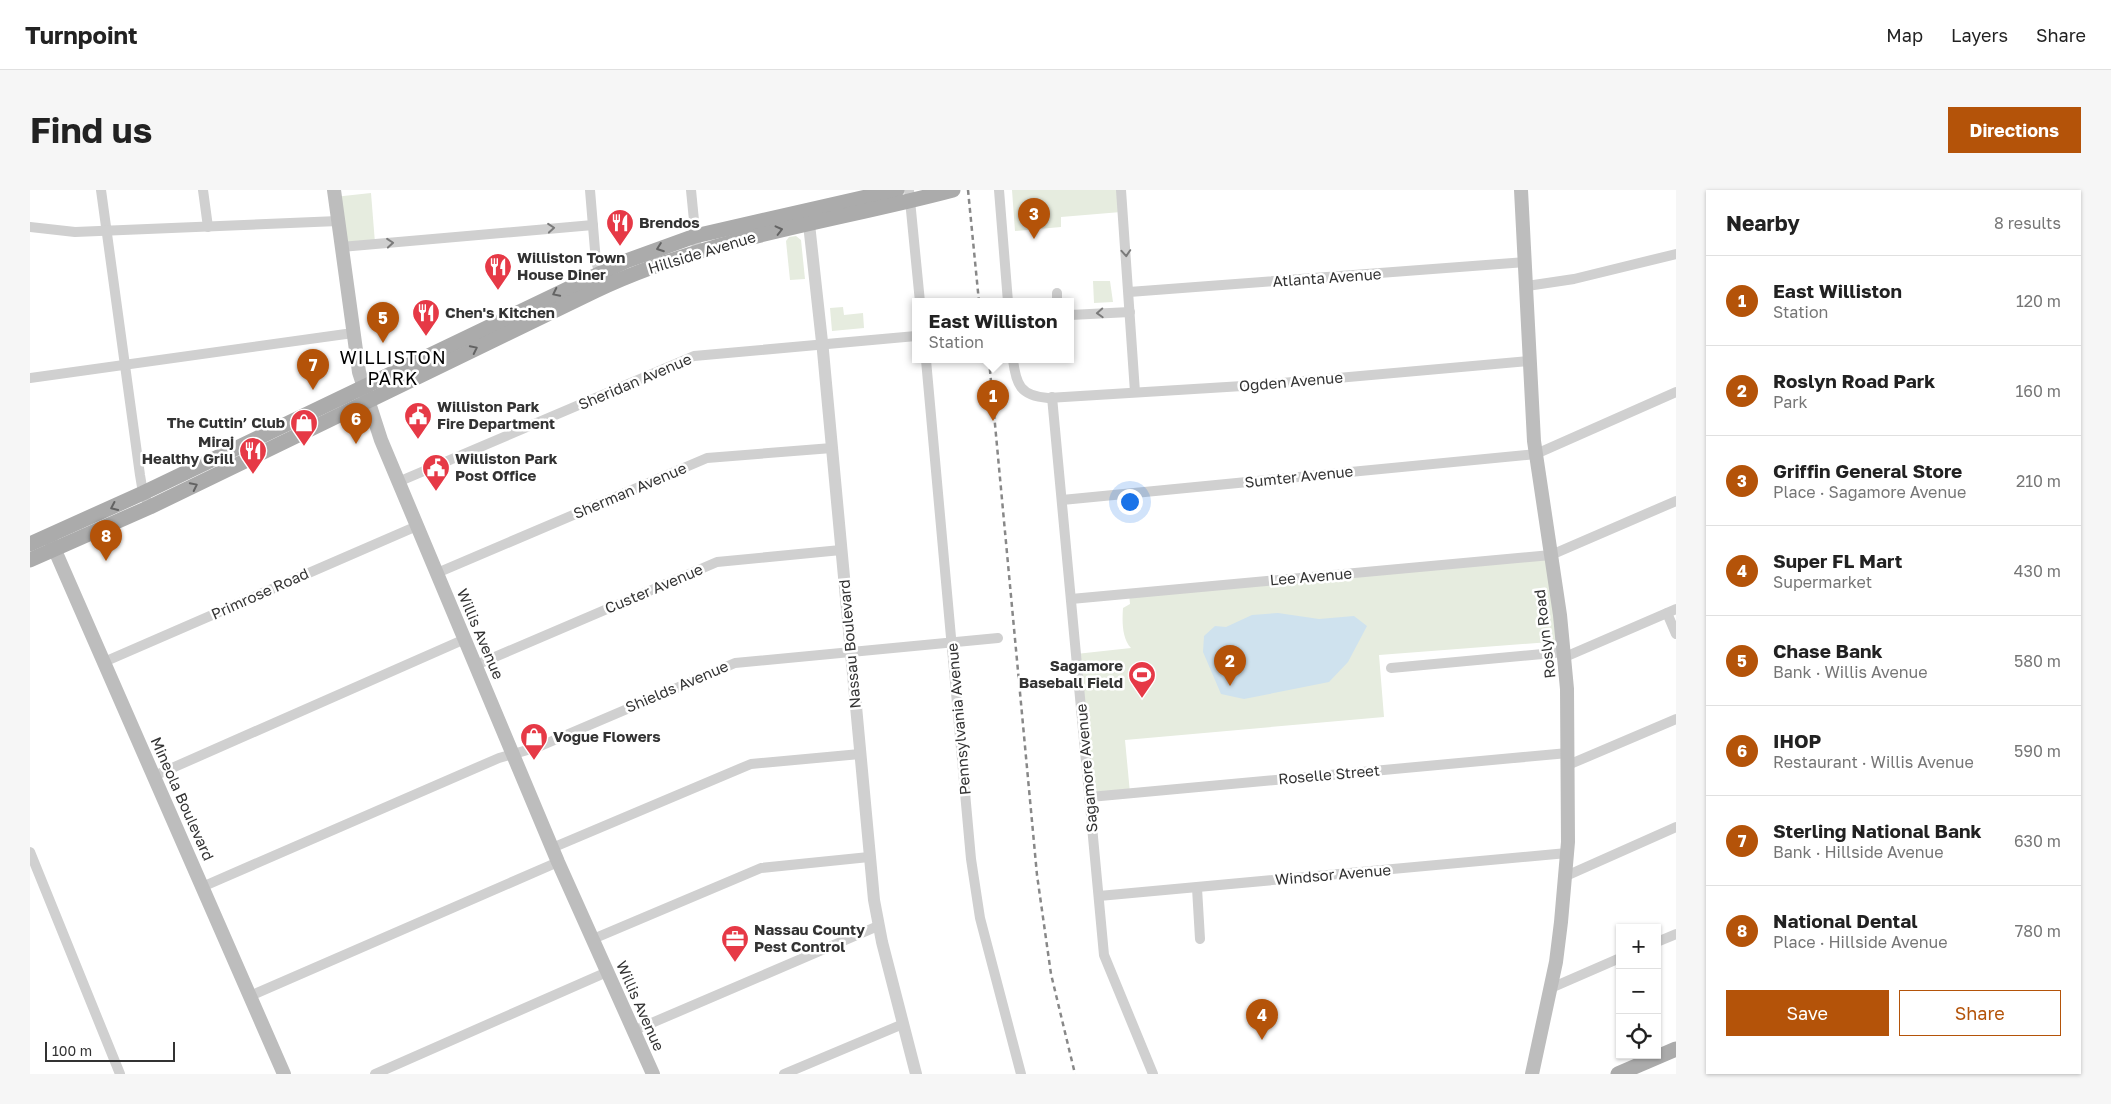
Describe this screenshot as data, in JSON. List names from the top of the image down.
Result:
{
  "streets": {
    "main road": [
      "Hillside Avenue",
      "Willis Avenue",
      "Roslyn Road",
      "Mineola Boulevard"
    ],
    "street": [
      "Atlanta Avenue",
      "Sheridan Avenue",
      "Ogden Avenue",
      "Sumter Avenue",
      "Sherman Avenue",
      "Lee Avenue",
      "Custer Avenue",
      "Primrose Road",
      "Nassau Boulevard",
      "Shields Avenue",
      "Pennsylvania Avenue",
      "Sagamore Avenue",
      "Roselle Street",
      "Windsor Avenue"
    ]
  },
  "crossings": [
    ["Hillside Avenue", "Willis Avenue"],
    ["Hillside Avenue", "Nassau Boulevard"],
    ["Hillside Avenue", "Mineola Boulevard"],
    ["Atlanta Avenue", "Roslyn Road"],
    ["Sheridan Avenue", "Willis Avenue"],
    ["Sheridan Avenue", "Nassau Boulevard"],
    ["Ogden Avenue", "Roslyn Road"],
    ["Ogden Avenue", "Sagamore Avenue"],
    ["Sumter Avenue", "Roslyn Road"],
    ["Sumter Avenue", "Sagamore Avenue"],
    ["Sherman Avenue", "Willis Avenue"],
    ["Sherman Avenue", "Nassau Boulevard"],
    ["Lee Avenue", "Roslyn Road"],
    ["Lee Avenue", "Sagamore Avenue"],
    ["Custer Avenue", "Willis Avenue"],
    ["Custer Avenue", "Nassau Boulevard"],
    ["Primrose Road", "Willis Avenue"],
    ["Primrose Road", "Mineola Boulevard"],
    ["Willis Avenue", "Shields Avenue"],
    ["Roslyn Road", "Roselle Street"],
    ["Roslyn Road", "Windsor Avenue"],
    ["Nassau Boulevard", "Shields Avenue"],
    ["Shields Avenue", "Pennsylvania Avenue"],
    ["Shields Avenue", "Mineola Boulevard"],
    ["Sagamore Avenue", "Roselle Street"],
    ["Sagamore Avenue", "Windsor Avenue"]
  ],
  "districts": ["WILLISTON PARK"],
  "places": {
    "restaurant": [
      "Brendos",
      "Williston Town House Diner",
      "Chen's Kitchen",
      "Miraj Healthy Grill"
    ],
    "public building": ["Williston Park Fire Department", "Williston Park Post Office"],
    "shop": ["The Cuttin’ Club", "Vogue Flowers"],
    "sports": ["Sagamore Baseball Field"],
    "office": ["Nassau County Pest Control"]
  },
  "scale_bar": "100 m",
  "page": {
    "header": "Turnpoint",
    "nav": ["Map", "Layers", "Share"],
    "buttons": [
      "Directions",
      ["Save", "Share"]
    ],
    "title": "Find us",
    "heading": ["Nearby", "8 results"],
    "pins": [
      "3",
      "5",
      "7",
      "1",
      "6",
      "8",
      "2",
      "4"
    ],
    "list": [
      {
        "mark": "1",
        "name": "East Williston",
        "note": "Station",
        "value": "120 m"
      },
      {
        "mark": "2",
        "name": "Roslyn Road Park",
        "note": "Park",
        "value": "160 m"
      },
      {
        "mark": "3",
        "name": "Griffin General Store",
        "note": "Place · Sagamore Avenue",
        "value": "210 m"
      },
      {
        "mark": "4",
        "name": "Super FL Mart",
        "note": "Supermarket",
        "value": "430 m"
      },
      {
        "mark": "5",
        "name": "Chase Bank",
        "note": "Bank · Willis Avenue",
        "value": "580 m"
      },
      {
        "mark": "6",
        "name": "IHOP",
        "note": "Restaurant · Willis Avenue",
        "value": "590 m"
      },
      {
        "mark": "7",
        "name": "Sterling National Bank",
        "note": "Bank · Hillside Avenue",
        "value": "630 m"
      },
      {
        "mark": "8",
        "name": "National Dental",
        "note": "Place · Hillside Avenue",
        "value": "780 m"
      }
    ],
    "popup": ["East Williston", "Station"],
    "map_buttons": ["+", "−"],
    "scale": "100 m"
  }
}
